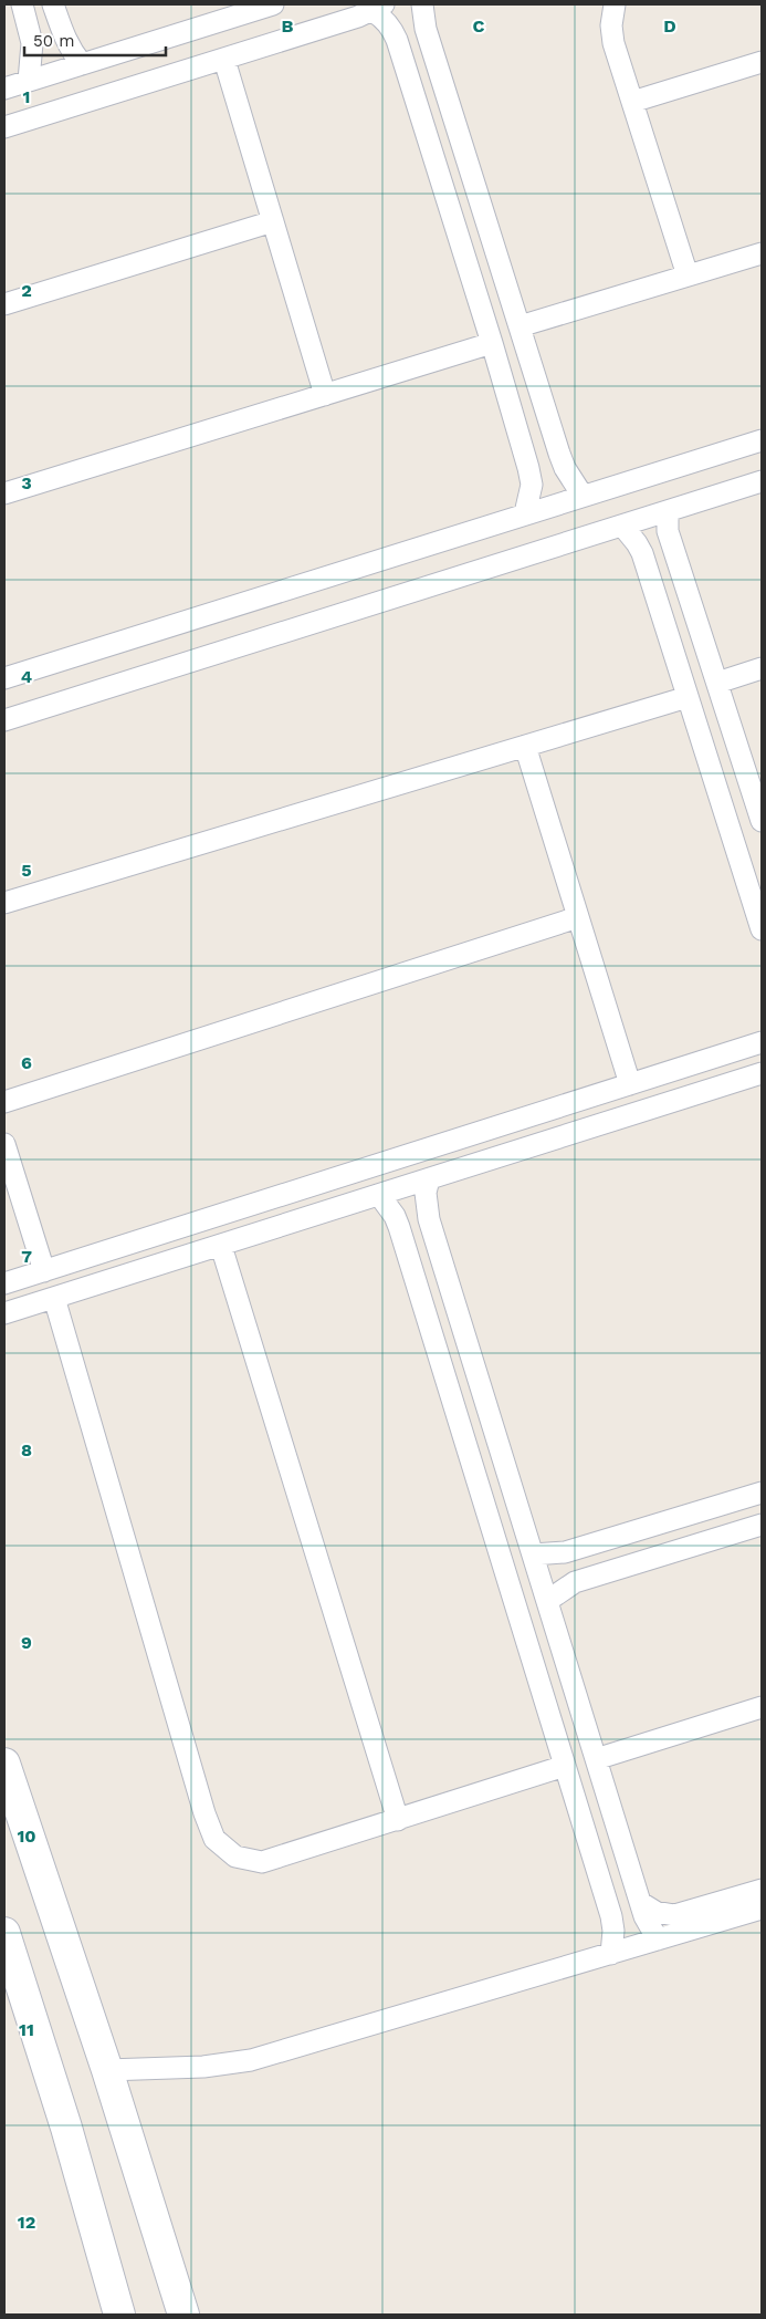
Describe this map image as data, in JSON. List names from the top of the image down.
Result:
{
  "scale_bar": "50 m",
  "grid": {
    "columns": ["B", "C", "D"],
    "rows": [
      "1",
      "2",
      "3",
      "4",
      "5",
      "6",
      "7",
      "8",
      "9",
      "10",
      "11",
      "12"
    ]
  }
}
